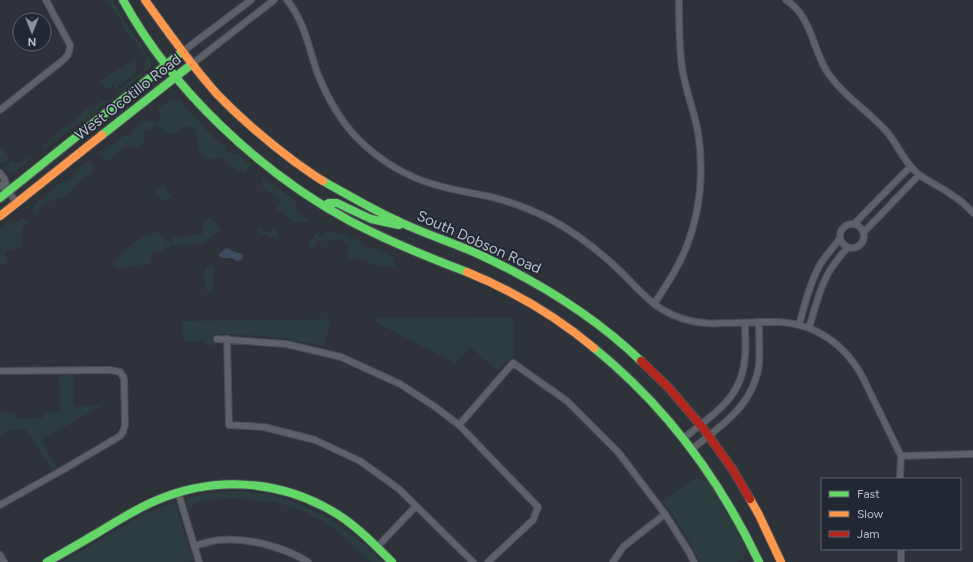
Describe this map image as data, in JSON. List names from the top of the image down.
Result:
{
  "streets": {
    "main road": ["West Ocotillo Road", "South Dobson Road"]
  },
  "crossings": [
    ["West Ocotillo Road", "South Dobson Road"]
  ],
  "legend": ["Fast", "Slow", "Jam"],
  "north": "bottom"
}
